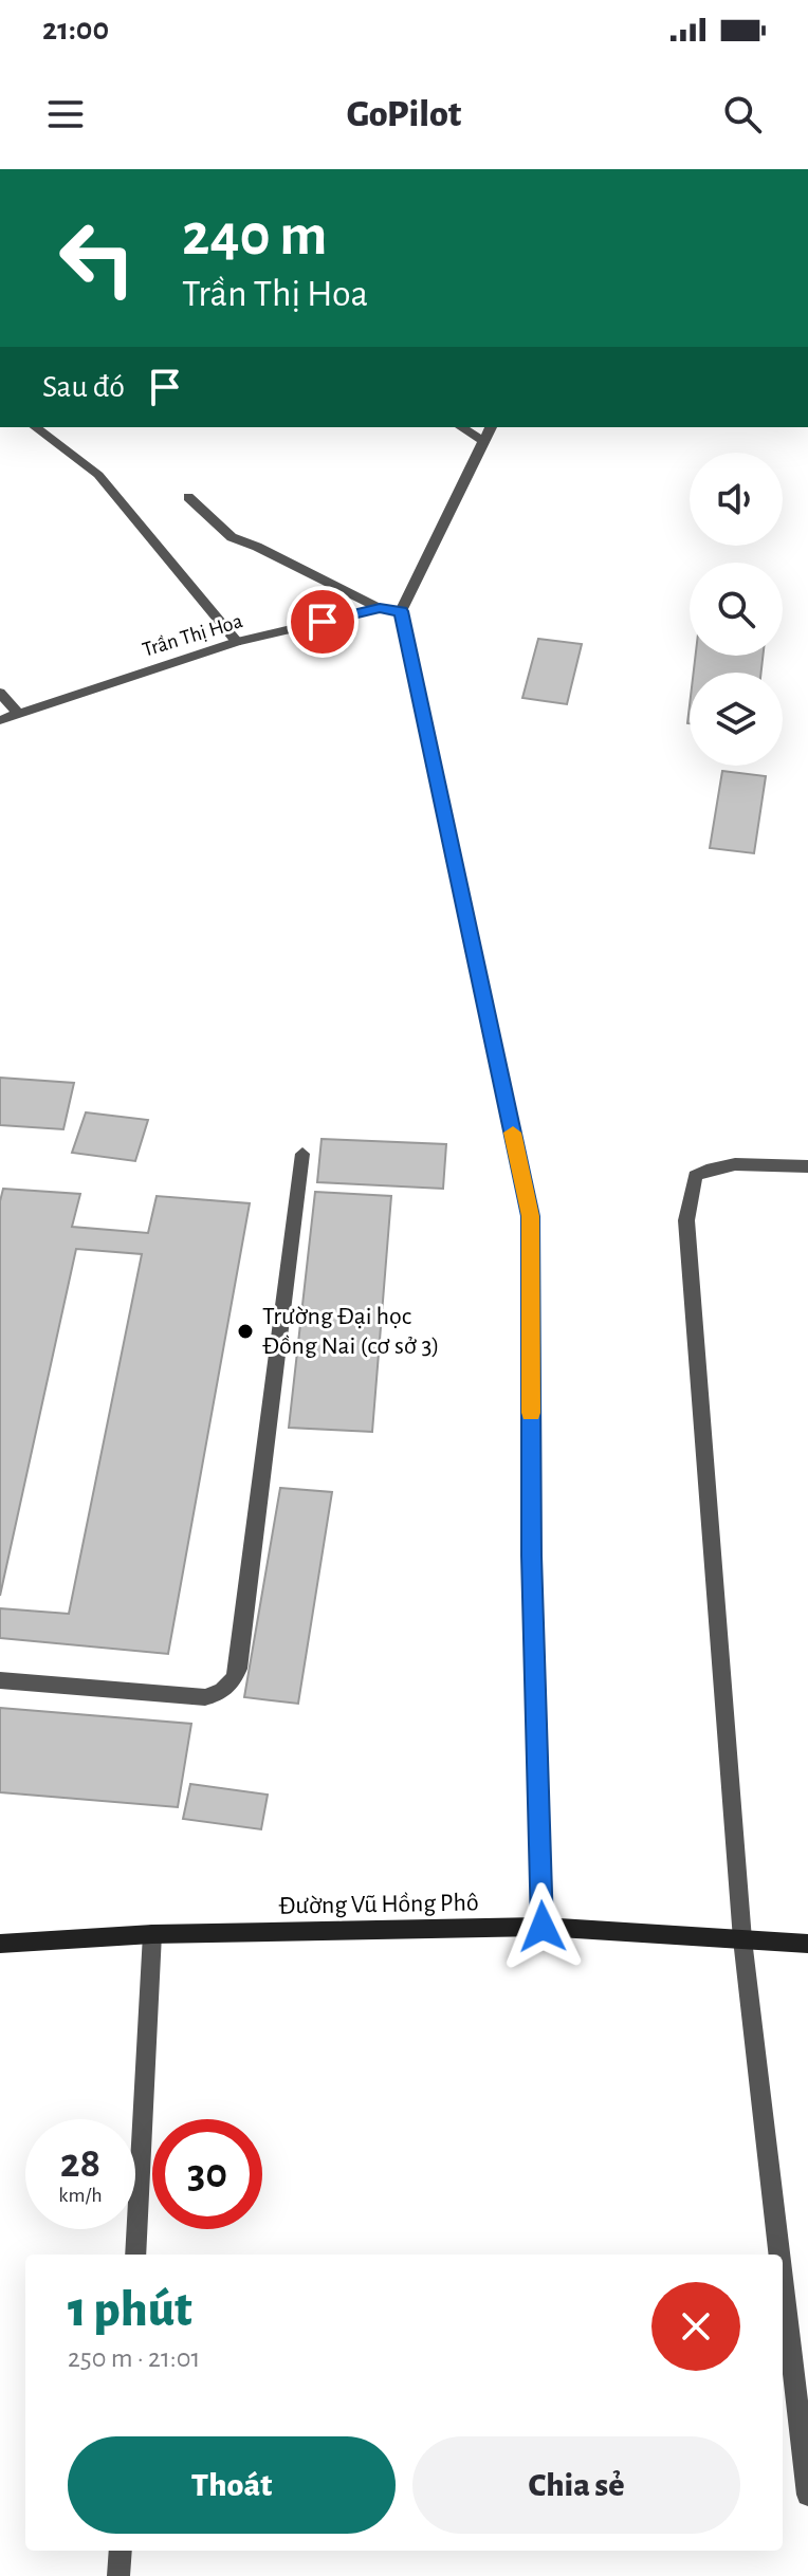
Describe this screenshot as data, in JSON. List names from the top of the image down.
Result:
{
  "streets": {
    "street": ["Trần Thị Hoa", "Đường Vũ Hồng Phô"]
  },
  "places": ["Trường Đại học Đồng Nai (cơ sở 3)"],
  "page": {
    "status": "21:00",
    "header": "GoPilot",
    "turn": ["240 m", "Trần Thị Hoa"],
    "then": "Sau đó",
    "speed": "28 km/h",
    "limit": "30",
    "heading": ["1 phút", "250 m · 21:01"],
    "buttons": ["Thoát", "Chia sẻ"]
  }
}
